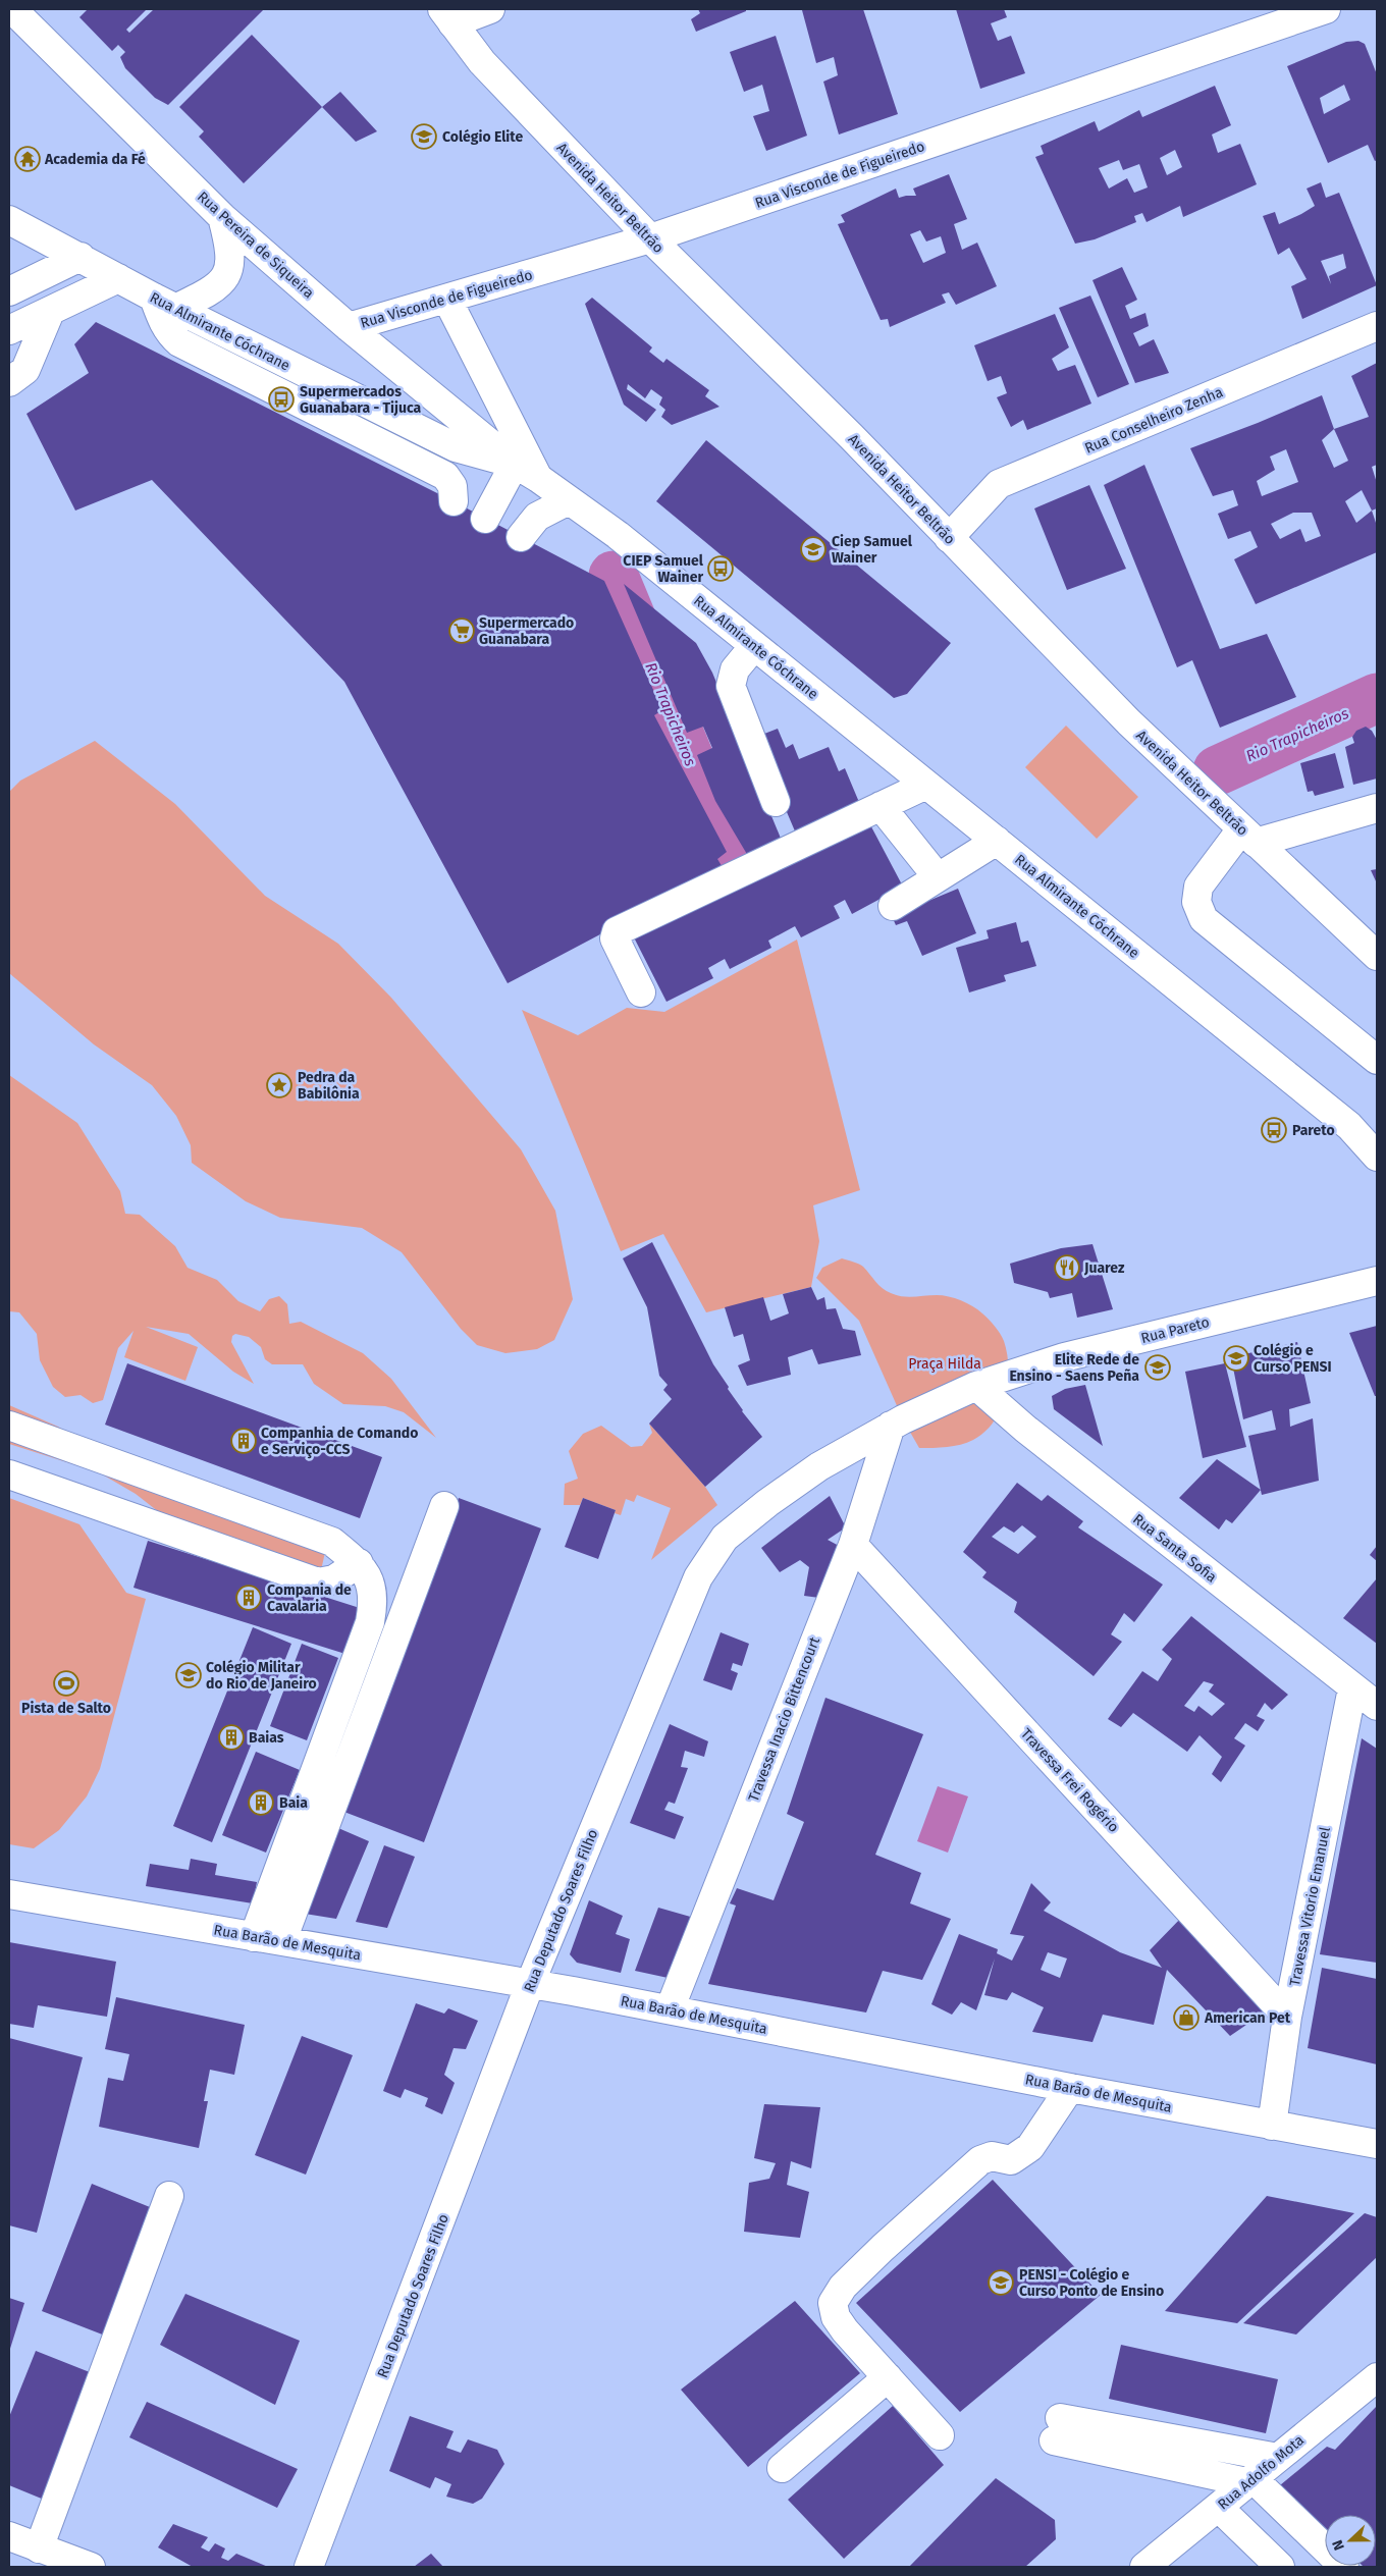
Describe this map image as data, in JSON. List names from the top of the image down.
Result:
{
  "streets": {
    "street": [
      "Rua Visconde de Figueiredo",
      "Avenida Heitor Beltrão",
      "Rua Pereira de Siqueira",
      "Rua Almirante Cóchrane",
      "Rua Conselheiro Zenha",
      "Rua Pareto",
      "Rua Santa Sofia",
      "Travessa Inacio Bittencourt",
      "Travessa Frei Rogério",
      "Travessa Vitorio Emanuel",
      "Rua Deputado Soares Filho",
      "Rua Barão de Mesquita",
      "Rua Adolfo Mota"
    ]
  },
  "crossings": [
    ["Rua Visconde de Figueiredo", "Avenida Heitor Beltrão"],
    ["Rua Visconde de Figueiredo", "Rua Pereira de Siqueira"],
    ["Avenida Heitor Beltrão", "Rua Conselheiro Zenha"],
    ["Rua Pereira de Siqueira", "Rua Almirante Cóchrane"],
    ["Rua Pareto", "Rua Santa Sofia"],
    ["Rua Pareto", "Rua Deputado Soares Filho"],
    ["Rua Santa Sofia", "Travessa Vitorio Emanuel"],
    ["Rua Santa Sofia", "Rua Deputado Soares Filho"],
    ["Travessa Inacio Bittencourt", "Travessa Frei Rogério"],
    ["Travessa Inacio Bittencourt", "Rua Deputado Soares Filho"],
    ["Travessa Inacio Bittencourt", "Rua Barão de Mesquita"],
    ["Travessa Frei Rogério", "Travessa Vitorio Emanuel"],
    ["Travessa Vitorio Emanuel", "Rua Barão de Mesquita"],
    ["Rua Deputado Soares Filho", "Rua Barão de Mesquita"]
  ],
  "water": ["Rio Trapicheiros"],
  "parks": ["Praça Hilda"],
  "places": {
    "school or university": [
      "Colégio Elite",
      "Ciep Samuel Wainer",
      "Colégio e Curso PENSI",
      "Elite Rede de Ensino - Saens Peña",
      "Colégio Militar do Rio de Janeiro",
      "PENSI - Colégio e Curso Ponto de Ensino"
    ],
    "temple": ["Academia da Fé"],
    "bus stop": ["Supermercados Guanabara - Tijuca", "CIEP Samuel Wainer", "Pareto"],
    "supermarket": ["Supermercado Guanabara"],
    "place": ["Pedra da Babilônia"],
    "restaurant": ["Juarez"],
    "building": [
      "Companhia de Comando e Serviço-CCS",
      "Compania de Cavalaria",
      "Baias",
      "Baia"
    ],
    "sports": ["Pista de Salto"],
    "shop": ["American Pet"]
  },
  "north": "left"
}
